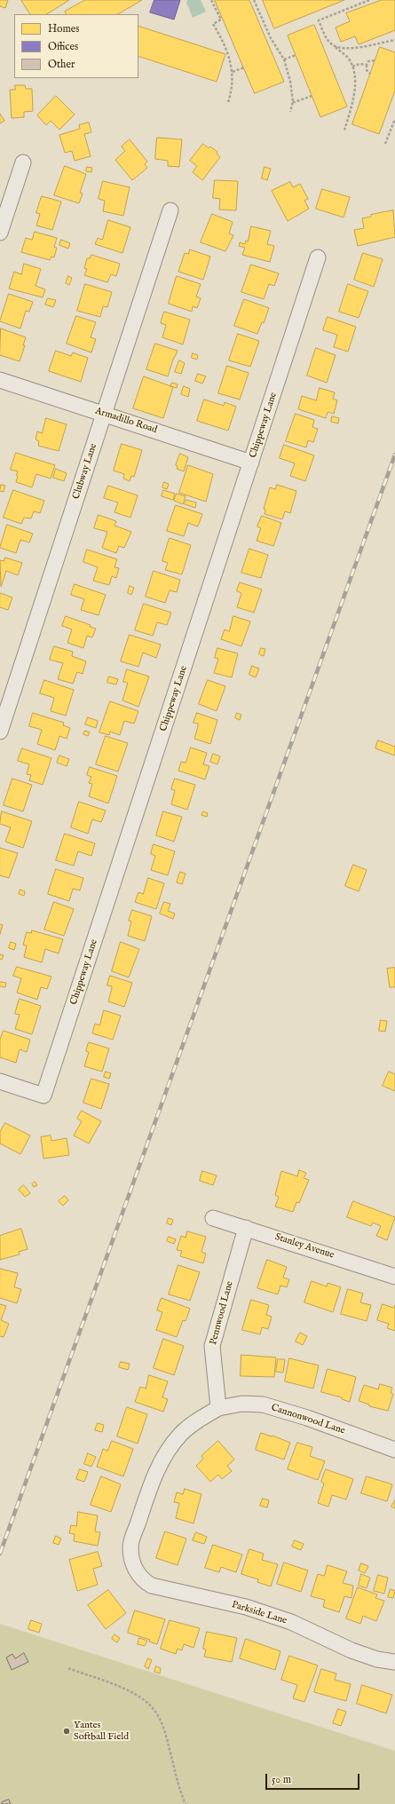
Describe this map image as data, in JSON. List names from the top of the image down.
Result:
{
  "streets": {
    "street": [
      "Armadillo Road",
      "Chippeway Lane",
      "Clubway Lane",
      "Stanley Avenue",
      "Pennwood Lane",
      "Cannonwood Lane",
      "Parkside Lane"
    ]
  },
  "crossings": [
    ["Armadillo Road", "Chippeway Lane"],
    ["Armadillo Road", "Clubway Lane"],
    ["Stanley Avenue", "Pennwood Lane"],
    ["Pennwood Lane", "Cannonwood Lane"],
    ["Pennwood Lane", "Parkside Lane"],
    ["Cannonwood Lane", "Parkside Lane"]
  ],
  "places": ["Yantes Softball Field"],
  "legend": ["Homes", "Offices", "Other"],
  "scale_bar": "50 m"
}
